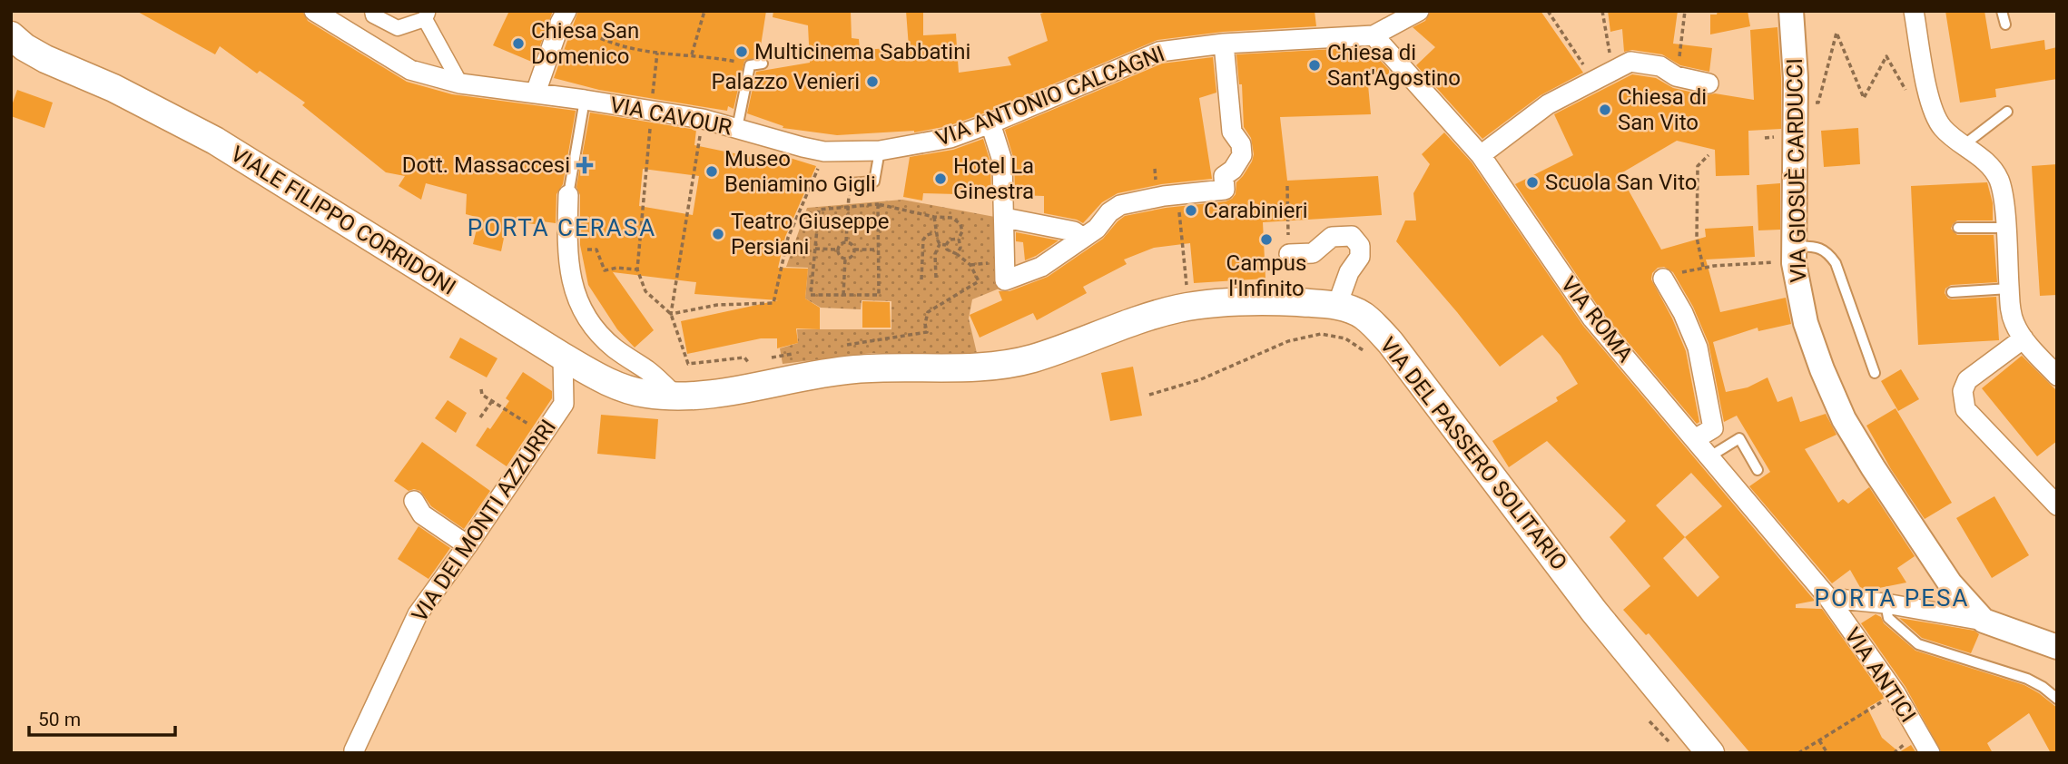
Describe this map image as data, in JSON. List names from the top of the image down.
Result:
{
  "streets": {
    "main road": ["VIALE FILIPPO CORRIDONI", "VIA DEL PASSERO SOLITARIO"],
    "street": [
      "VIA ANTONIO CALCAGNI",
      "VIA CAVOUR",
      "VIA GIOSUÈ CARDUCCI",
      "VIA ROMA",
      "VIA DEI MONTI AZZURRI",
      "VIA ANTICI"
    ]
  },
  "crossings": [
    ["VIA ANTONIO CALCAGNI", "VIA CAVOUR"],
    ["VIA ANTONIO CALCAGNI", "VIA ROMA"],
    ["VIALE FILIPPO CORRIDONI", "VIA DEL PASSERO SOLITARIO"],
    ["VIALE FILIPPO CORRIDONI", "VIA DEI MONTI AZZURRI"],
    ["VIA ROMA", "VIA ANTICI"]
  ],
  "districts": ["PORTA CERASA", "PORTA PESA"],
  "places": {
    "other": [
      "Chiesa San Domenico",
      "Multicinema Sabbatini",
      "Chiesa di Sant'Agostino",
      "Palazzo Venieri",
      "Chiesa di San Vito",
      "Museo Beniamino Gigli",
      "Hotel La Ginestra",
      "Scuola San Vito",
      "Carabinieri",
      "Teatro Giuseppe Persiani",
      "Campus l'Infinito"
    ],
    "health": ["Dott. Massaccesi"]
  },
  "scale_bar": "50 m"
}
